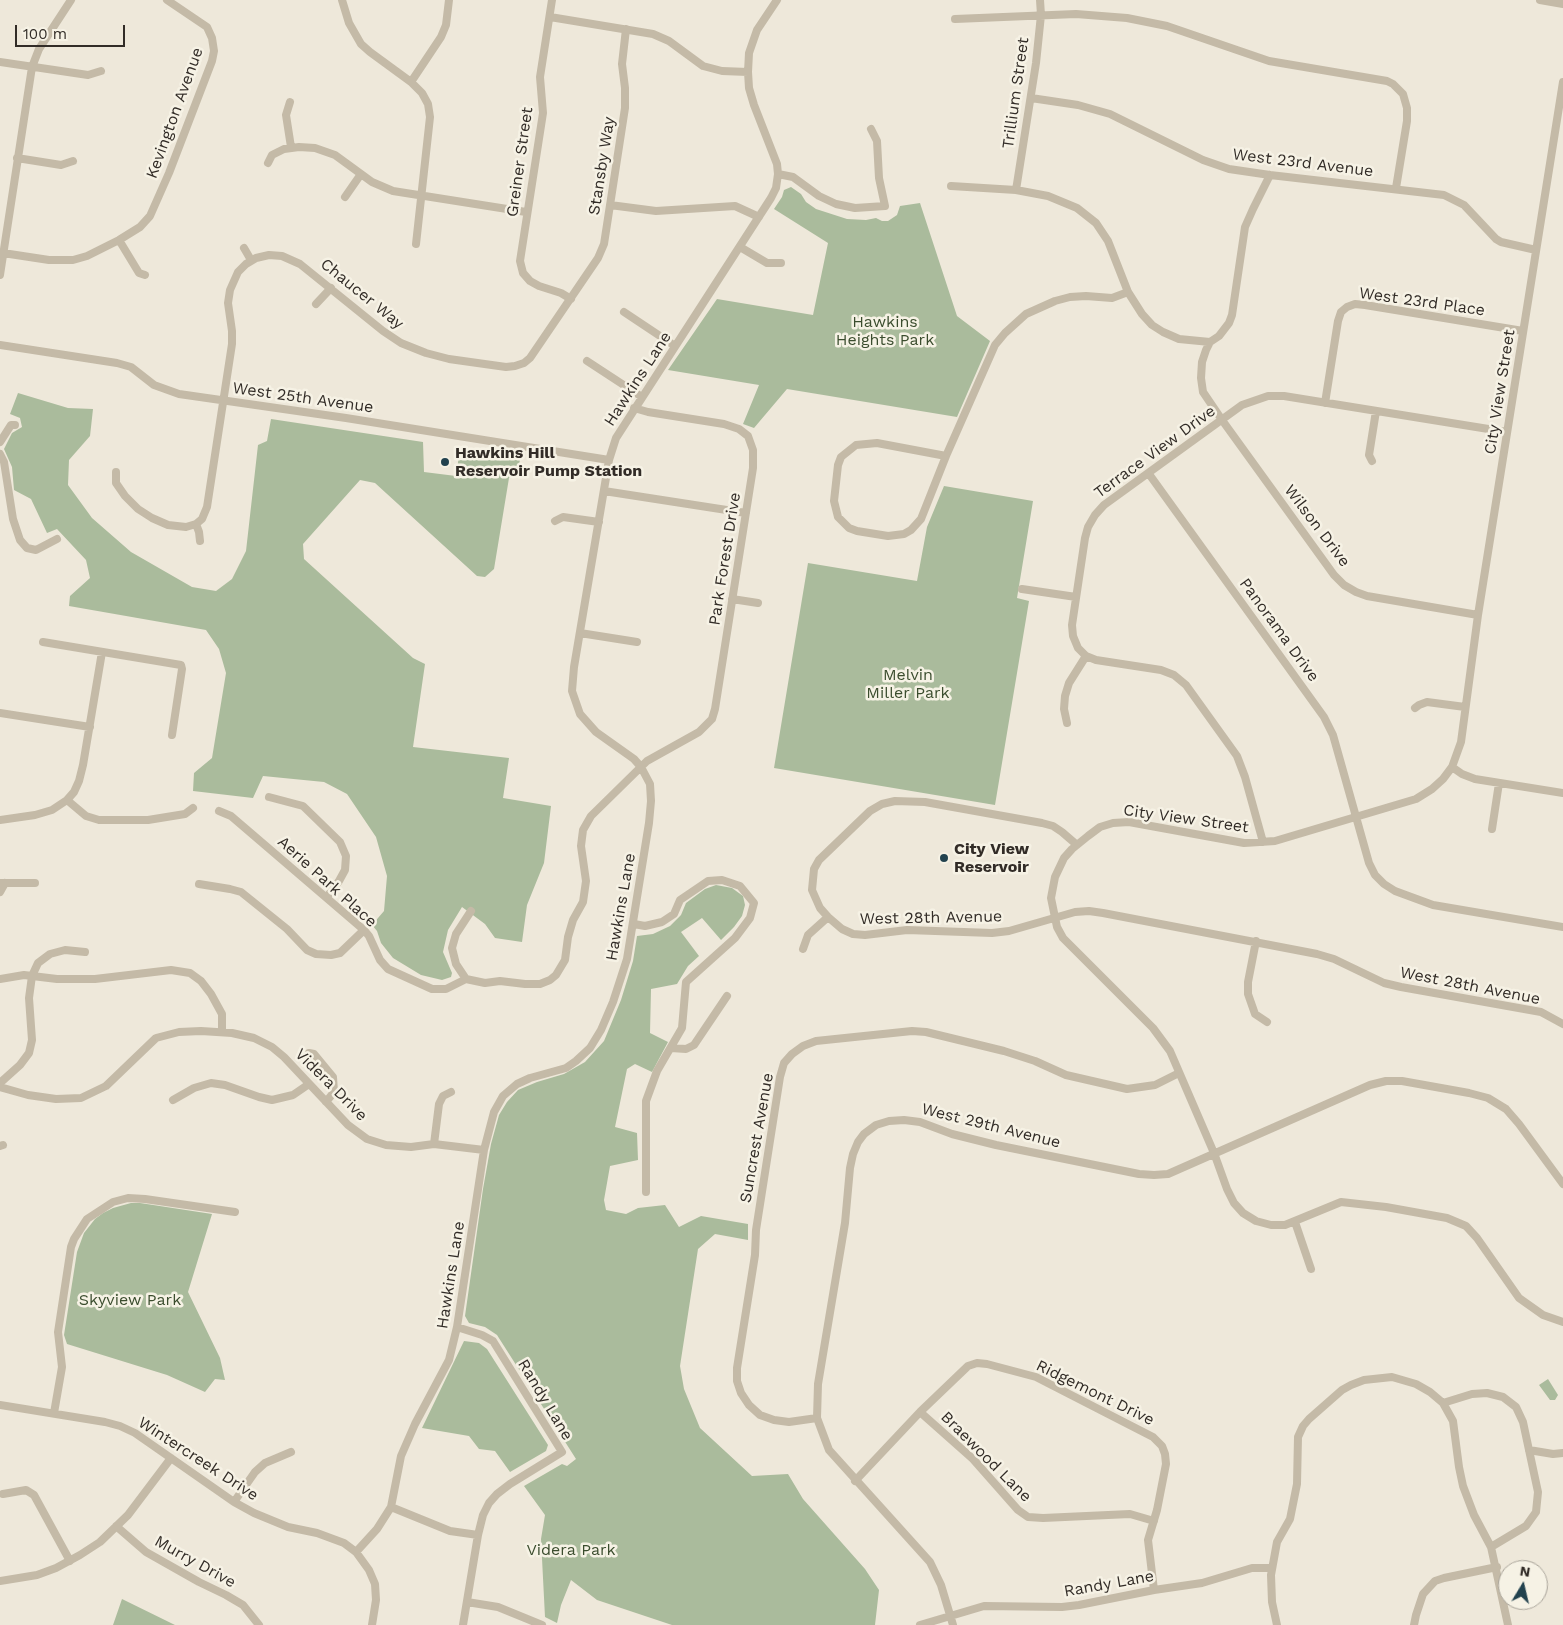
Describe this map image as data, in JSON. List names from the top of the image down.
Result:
{
  "streets": {
    "street": [
      "Trillium Street",
      "Kevington Avenue",
      "Greiner Street",
      "West 23rd Avenue",
      "Stansby Way",
      "Chaucer Way",
      "West 23rd Place",
      "Hawkins Lane",
      "City View Street",
      "West 25th Avenue",
      "Terrace View Drive",
      "Wilson Drive",
      "Park Forest Drive",
      "Panorama Drive",
      "Aerie Park Place",
      "West 28th Avenue",
      "Videra Drive",
      "West 29th Avenue",
      "Suncrest Avenue",
      "Ridgemont Drive",
      "Randy Lane",
      "Braewood Lane",
      "Wintercreek Drive",
      "Murry Drive"
    ]
  },
  "crossings": [
    ["Trillium Street", "West 23rd Avenue"],
    ["Greiner Street", "Stansby Way"],
    ["Greiner Street", "Chaucer Way"],
    ["West 23rd Avenue", "City View Street"],
    ["Stansby Way", "Chaucer Way"],
    ["West 23rd Place", "City View Street"],
    ["West 23rd Place", "Terrace View Drive"],
    ["Hawkins Lane", "West 25th Avenue"],
    ["Hawkins Lane", "Park Forest Drive"],
    ["Hawkins Lane", "Videra Drive"],
    ["Hawkins Lane", "Randy Lane"],
    ["Hawkins Lane", "Wintercreek Drive"],
    ["City View Street", "Terrace View Drive"],
    ["City View Street", "Wilson Drive"],
    ["City View Street", "Panorama Drive"],
    ["City View Street", "West 28th Avenue"],
    ["City View Street", "West 29th Avenue"],
    ["City View Street", "Suncrest Avenue"],
    ["Terrace View Drive", "Wilson Drive"],
    ["Terrace View Drive", "Panorama Drive"],
    ["Park Forest Drive", "Aerie Park Place"],
    ["West 29th Avenue", "Suncrest Avenue"],
    ["West 29th Avenue", "Ridgemont Drive"],
    ["West 29th Avenue", "Randy Lane"],
    ["Ridgemont Drive", "Randy Lane"],
    ["Ridgemont Drive", "Braewood Lane"]
  ],
  "parks": [
    "Hawkins Heights Park",
    "Melvin Miller Park",
    "Skyview Park",
    "Videra Park"
  ],
  "places": ["Hawkins Hill Reservoir Pump Station", "City View Reservoir"],
  "scale_bar": "100 m",
  "north": "top"
}
